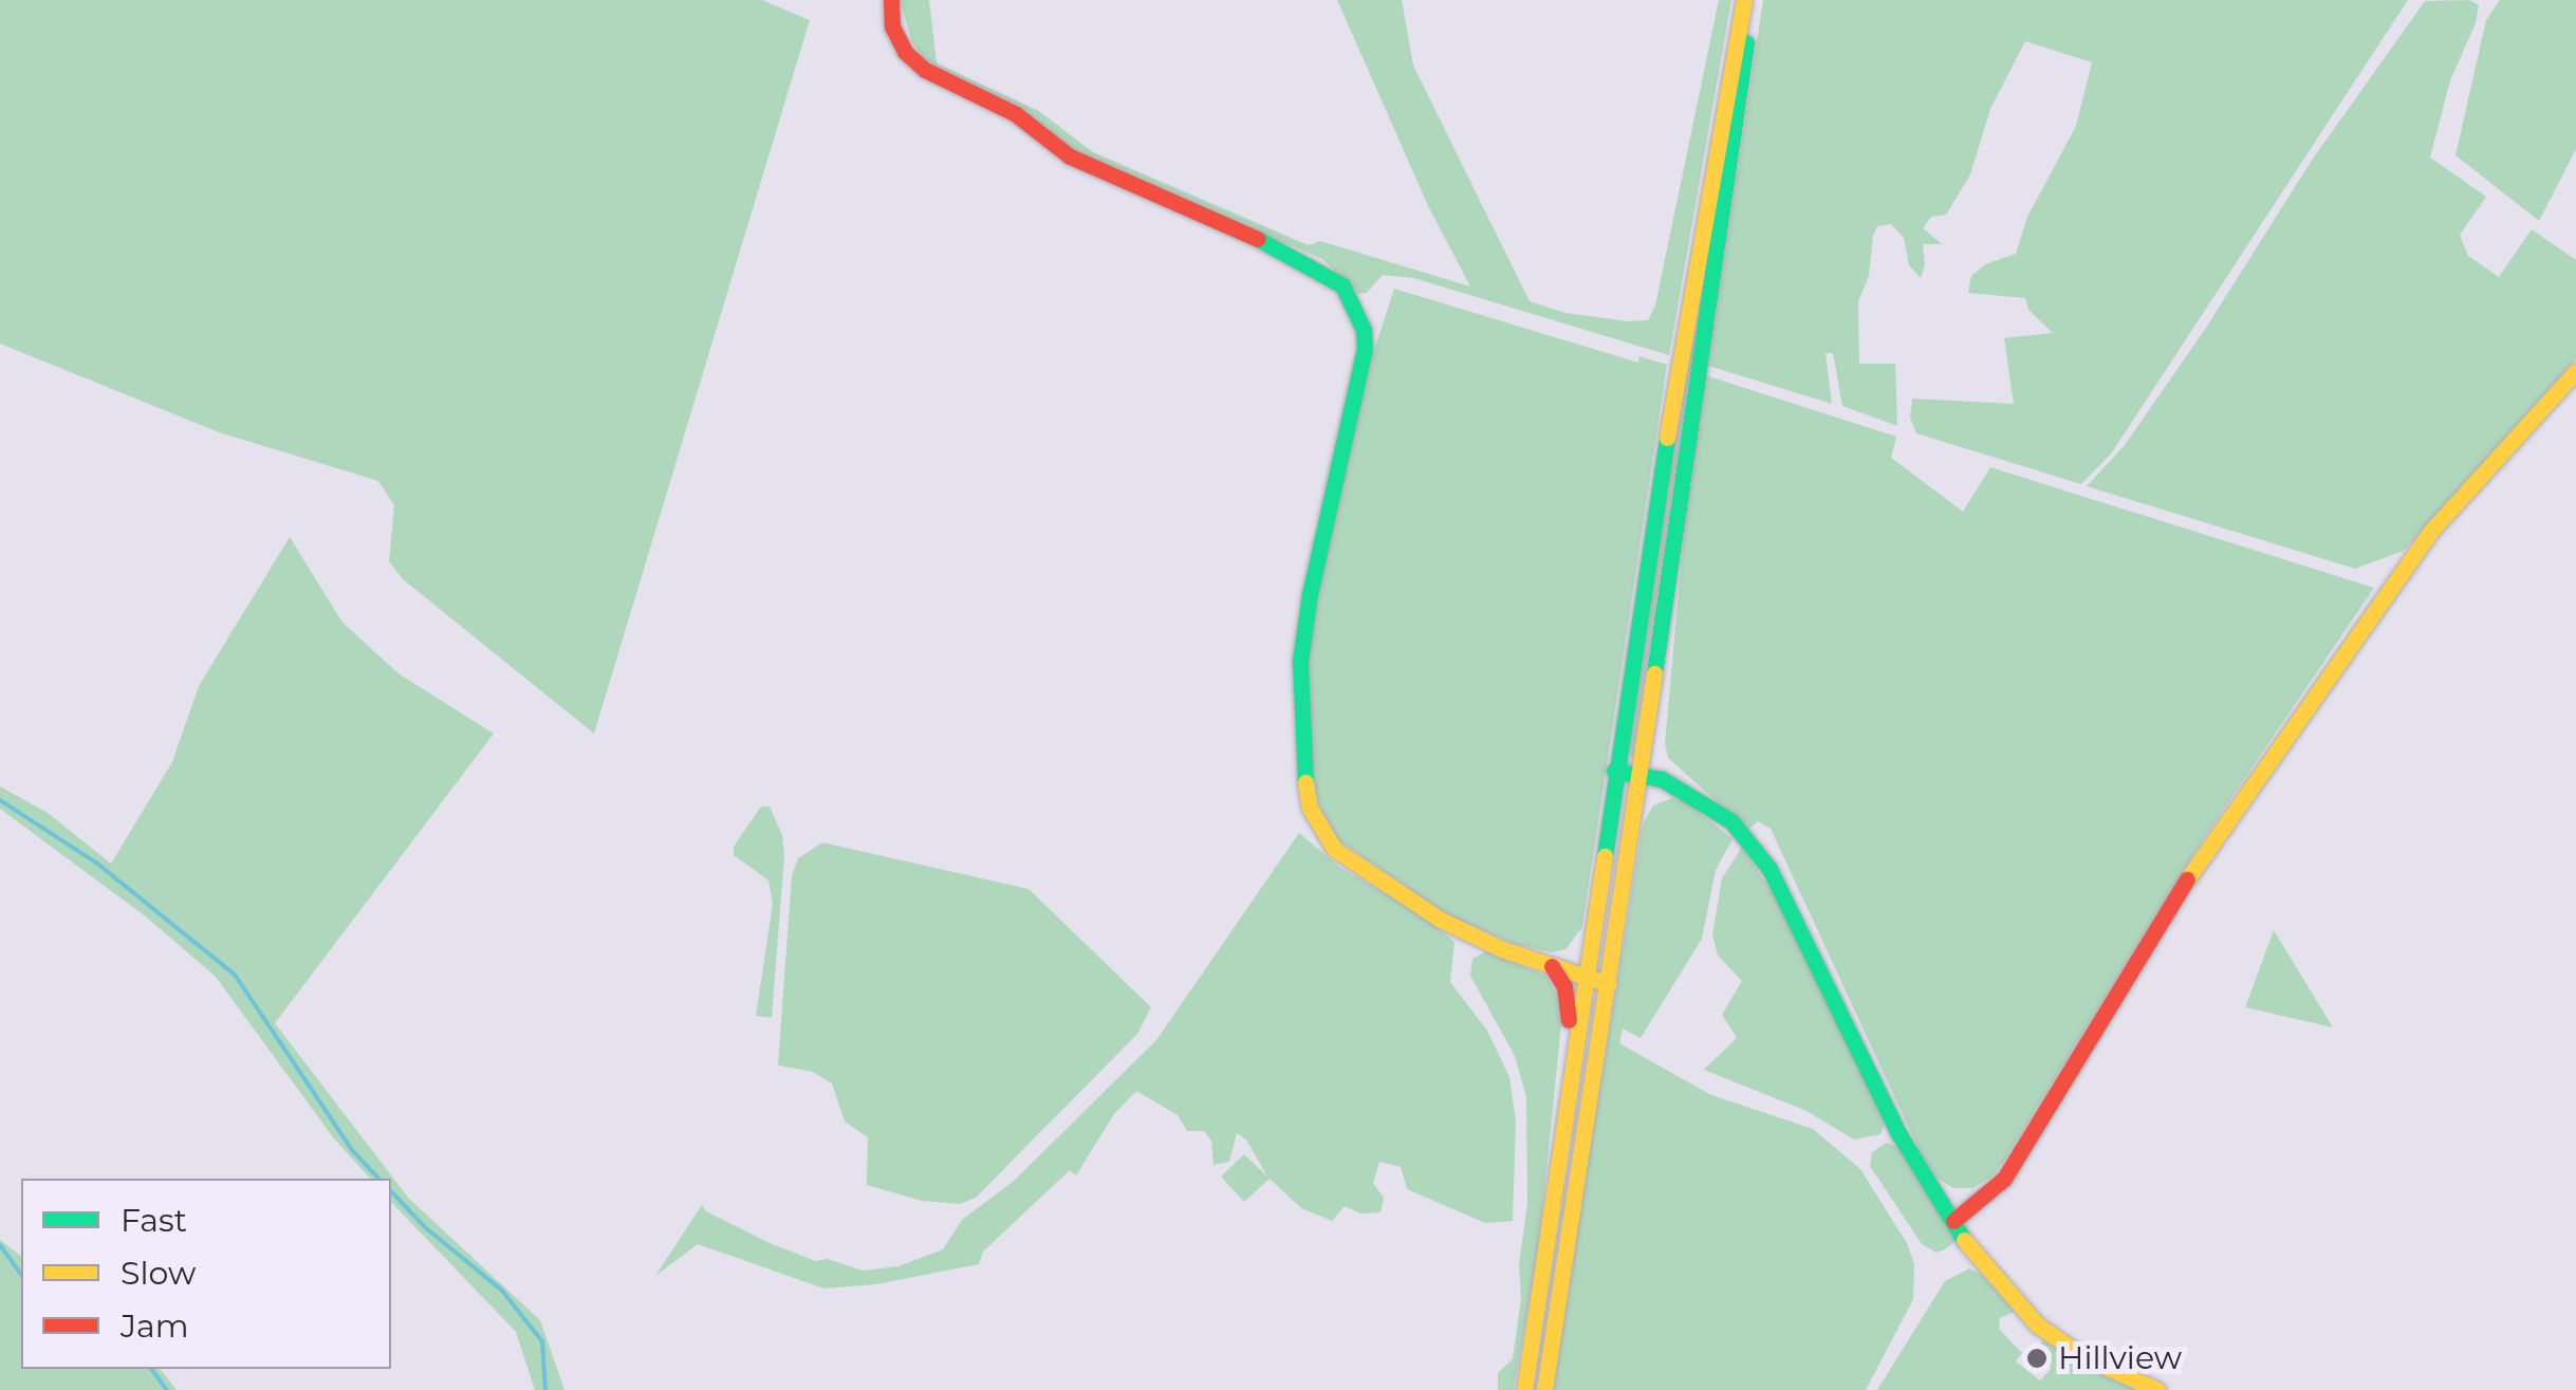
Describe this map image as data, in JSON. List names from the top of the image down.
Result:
{
  "places": ["Hillview"],
  "legend": ["Fast", "Slow", "Jam"]
}
